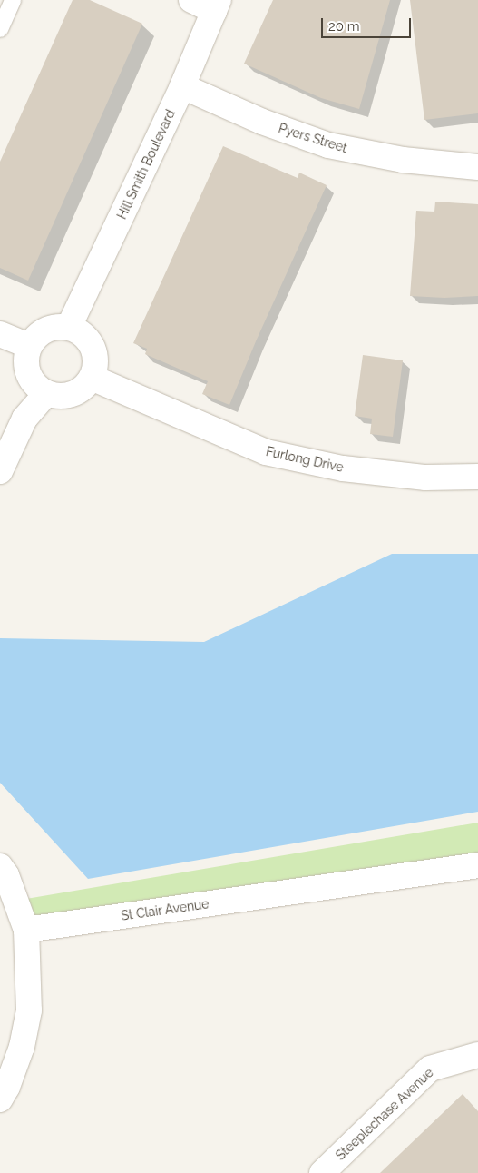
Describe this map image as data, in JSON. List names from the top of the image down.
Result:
{
  "streets": {
    "street": [
      "Pyers Street",
      "Hill Smith Boulevard",
      "Furlong Drive",
      "St Clair Avenue",
      "Steeplechase Avenue"
    ]
  },
  "crossings": [
    ["Pyers Street", "Hill Smith Boulevard"],
    ["Hill Smith Boulevard", "Furlong Drive"]
  ],
  "scale_bar": "20 m"
}
